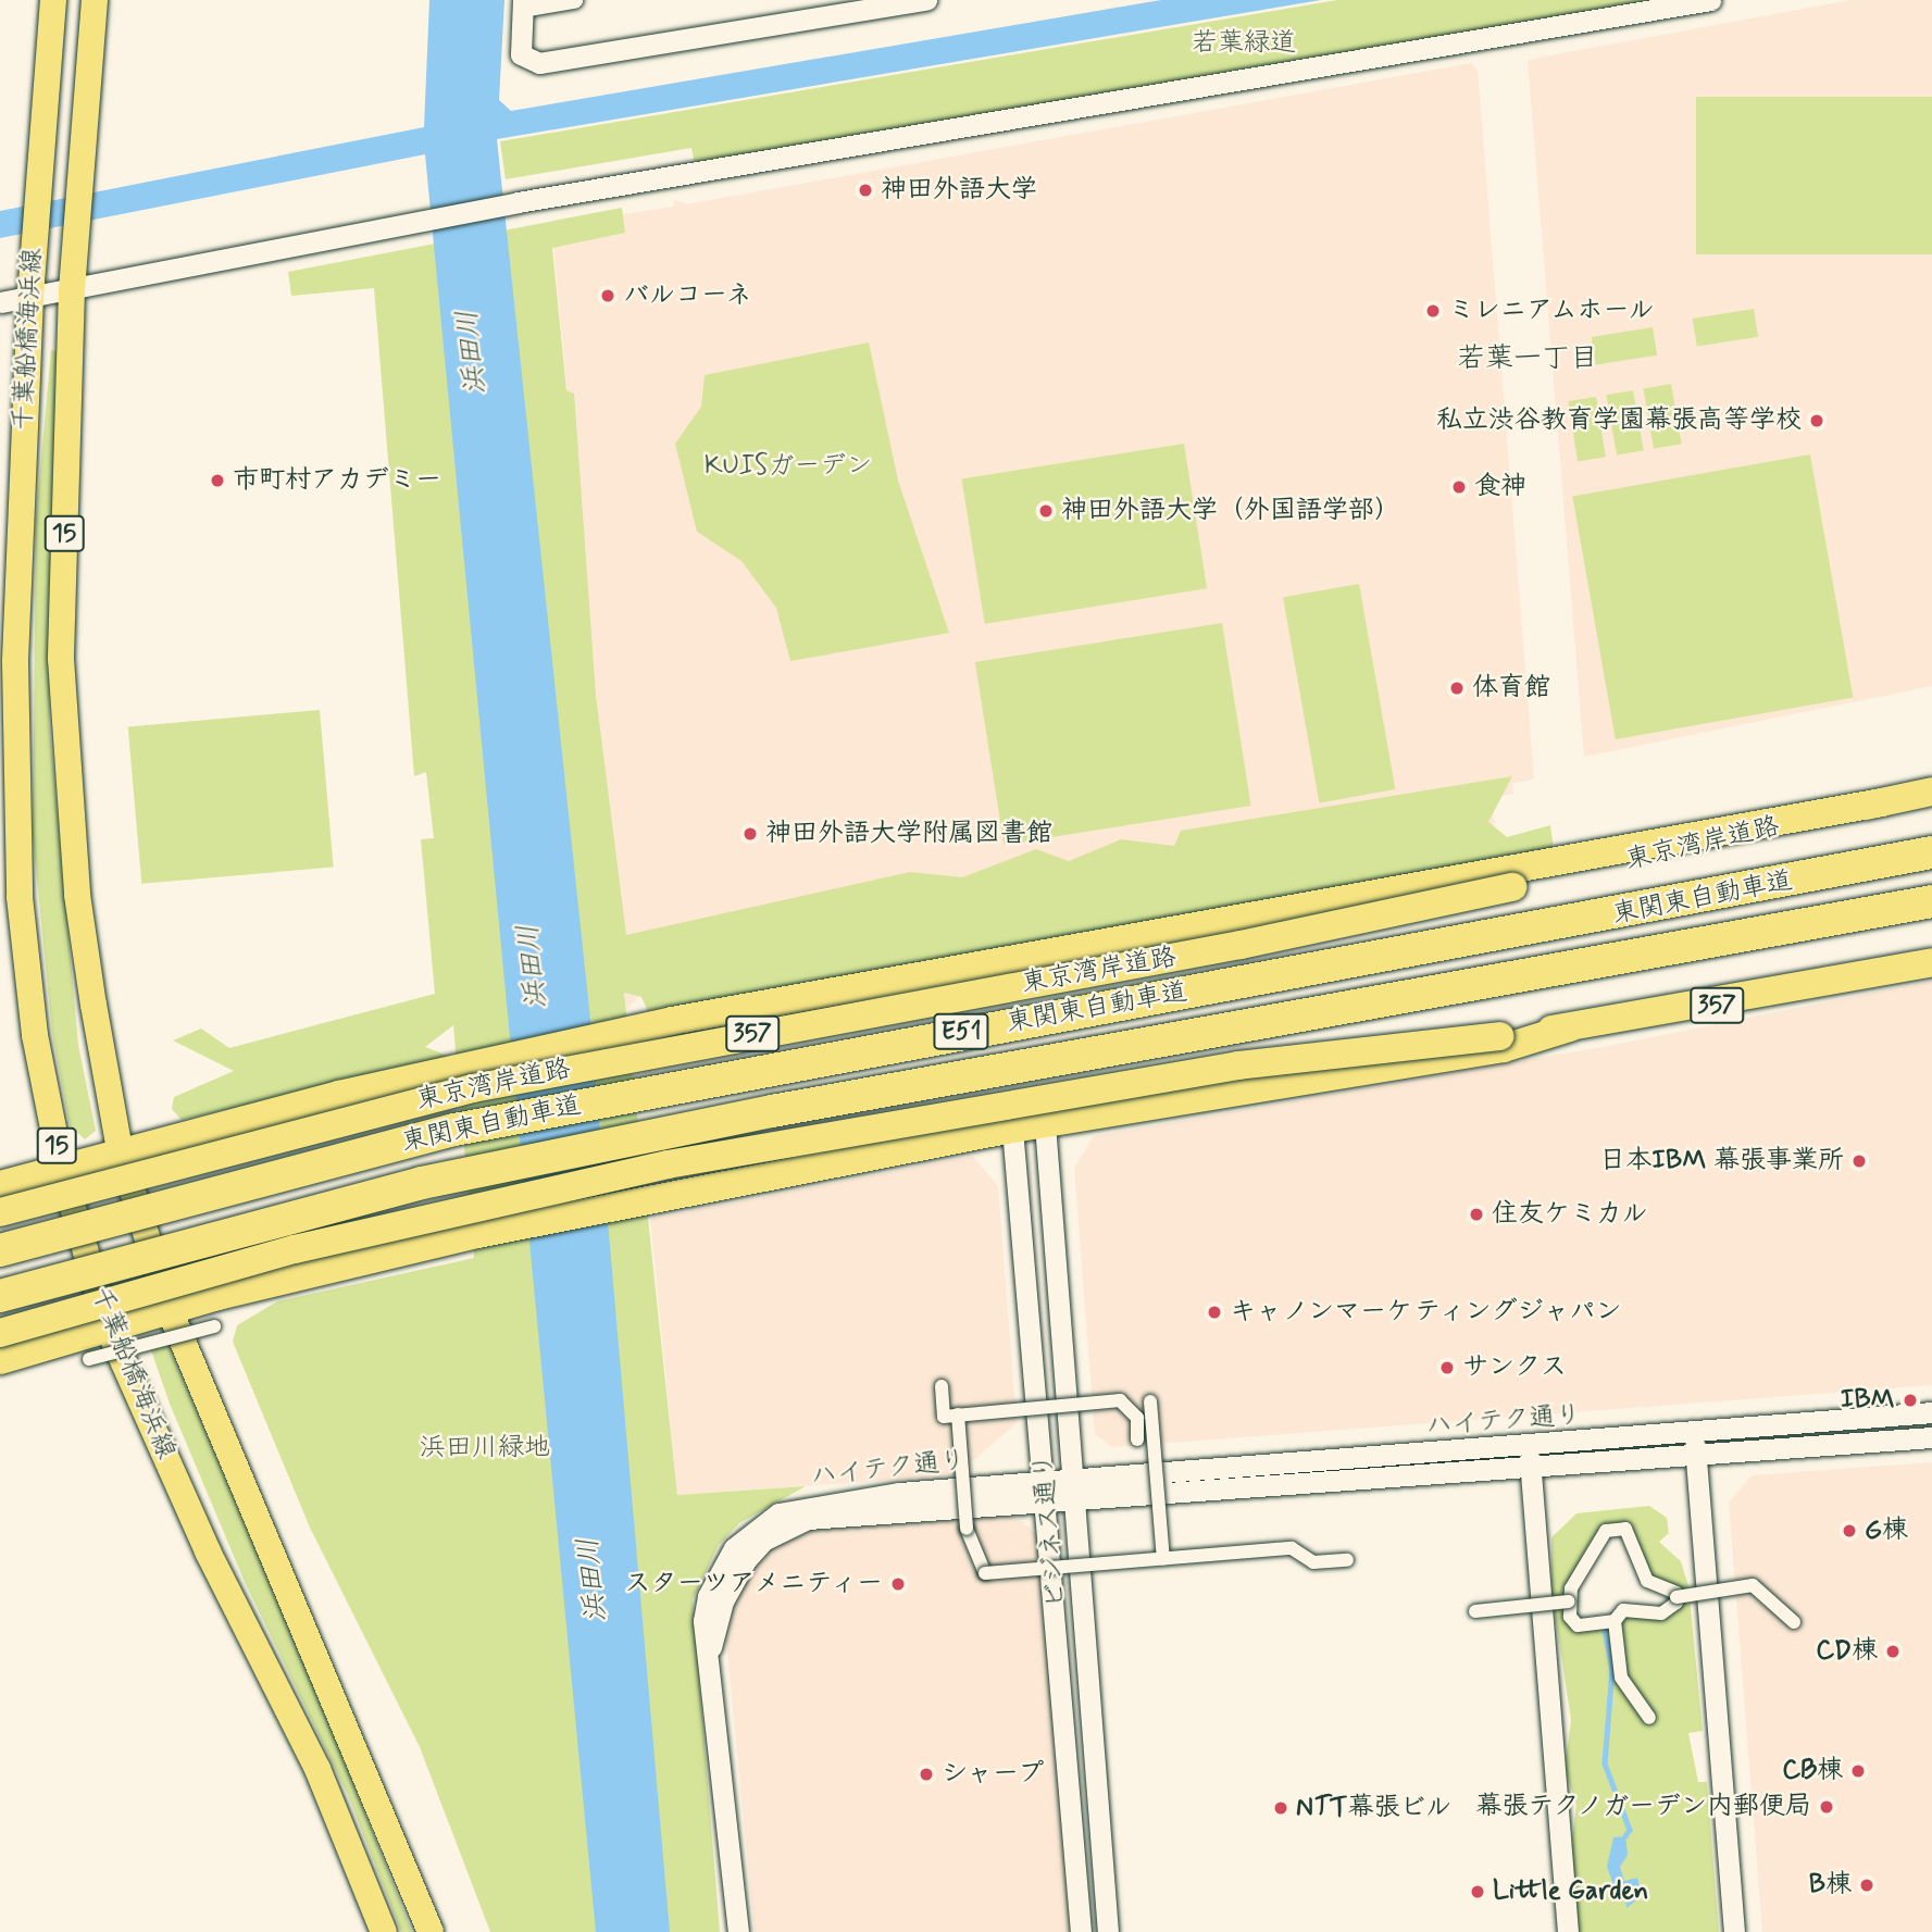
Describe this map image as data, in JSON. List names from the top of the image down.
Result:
{
  "streets": {
    "highway": [
      "東京湾岸道路",
      "東関東自動車道",
      "357",
      "E51"
    ],
    "main road": ["千葉船橋海浜線", "15"],
    "street": ["ハイテク通り", "ビジネス通り"]
  },
  "crossings": [
    ["千葉船橋海浜線", "357"],
    ["357", "ビジネス通り"],
    ["ハイテク通り", "ビジネス通り"]
  ],
  "districts": ["若葉一丁目"],
  "water": ["浜田川"],
  "parks": ["若葉緑道", "KUISガーデン", "浜田川緑地"],
  "places": [
    "神田外語大学",
    "バルコーネ",
    "ミレニアムホール",
    "私立渋谷教育学園幕張高等学校",
    "市町村アカデミー",
    "食神",
    "神田外語大学（外国語学部）",
    "体育館",
    "神田外語大学附属図書館",
    "日本IBM 幕張事業所",
    "住友ケミカル",
    "キャノンマーケティングジャパン",
    "サンクス",
    "IBM",
    "G棟",
    "スターツアメニティー",
    "CD棟",
    "CB棟",
    "シャープ",
    "幕張テクノガーデン内郵便局",
    "NTT幕張ビル",
    "B棟",
    "Little Garden"
  ]
}
